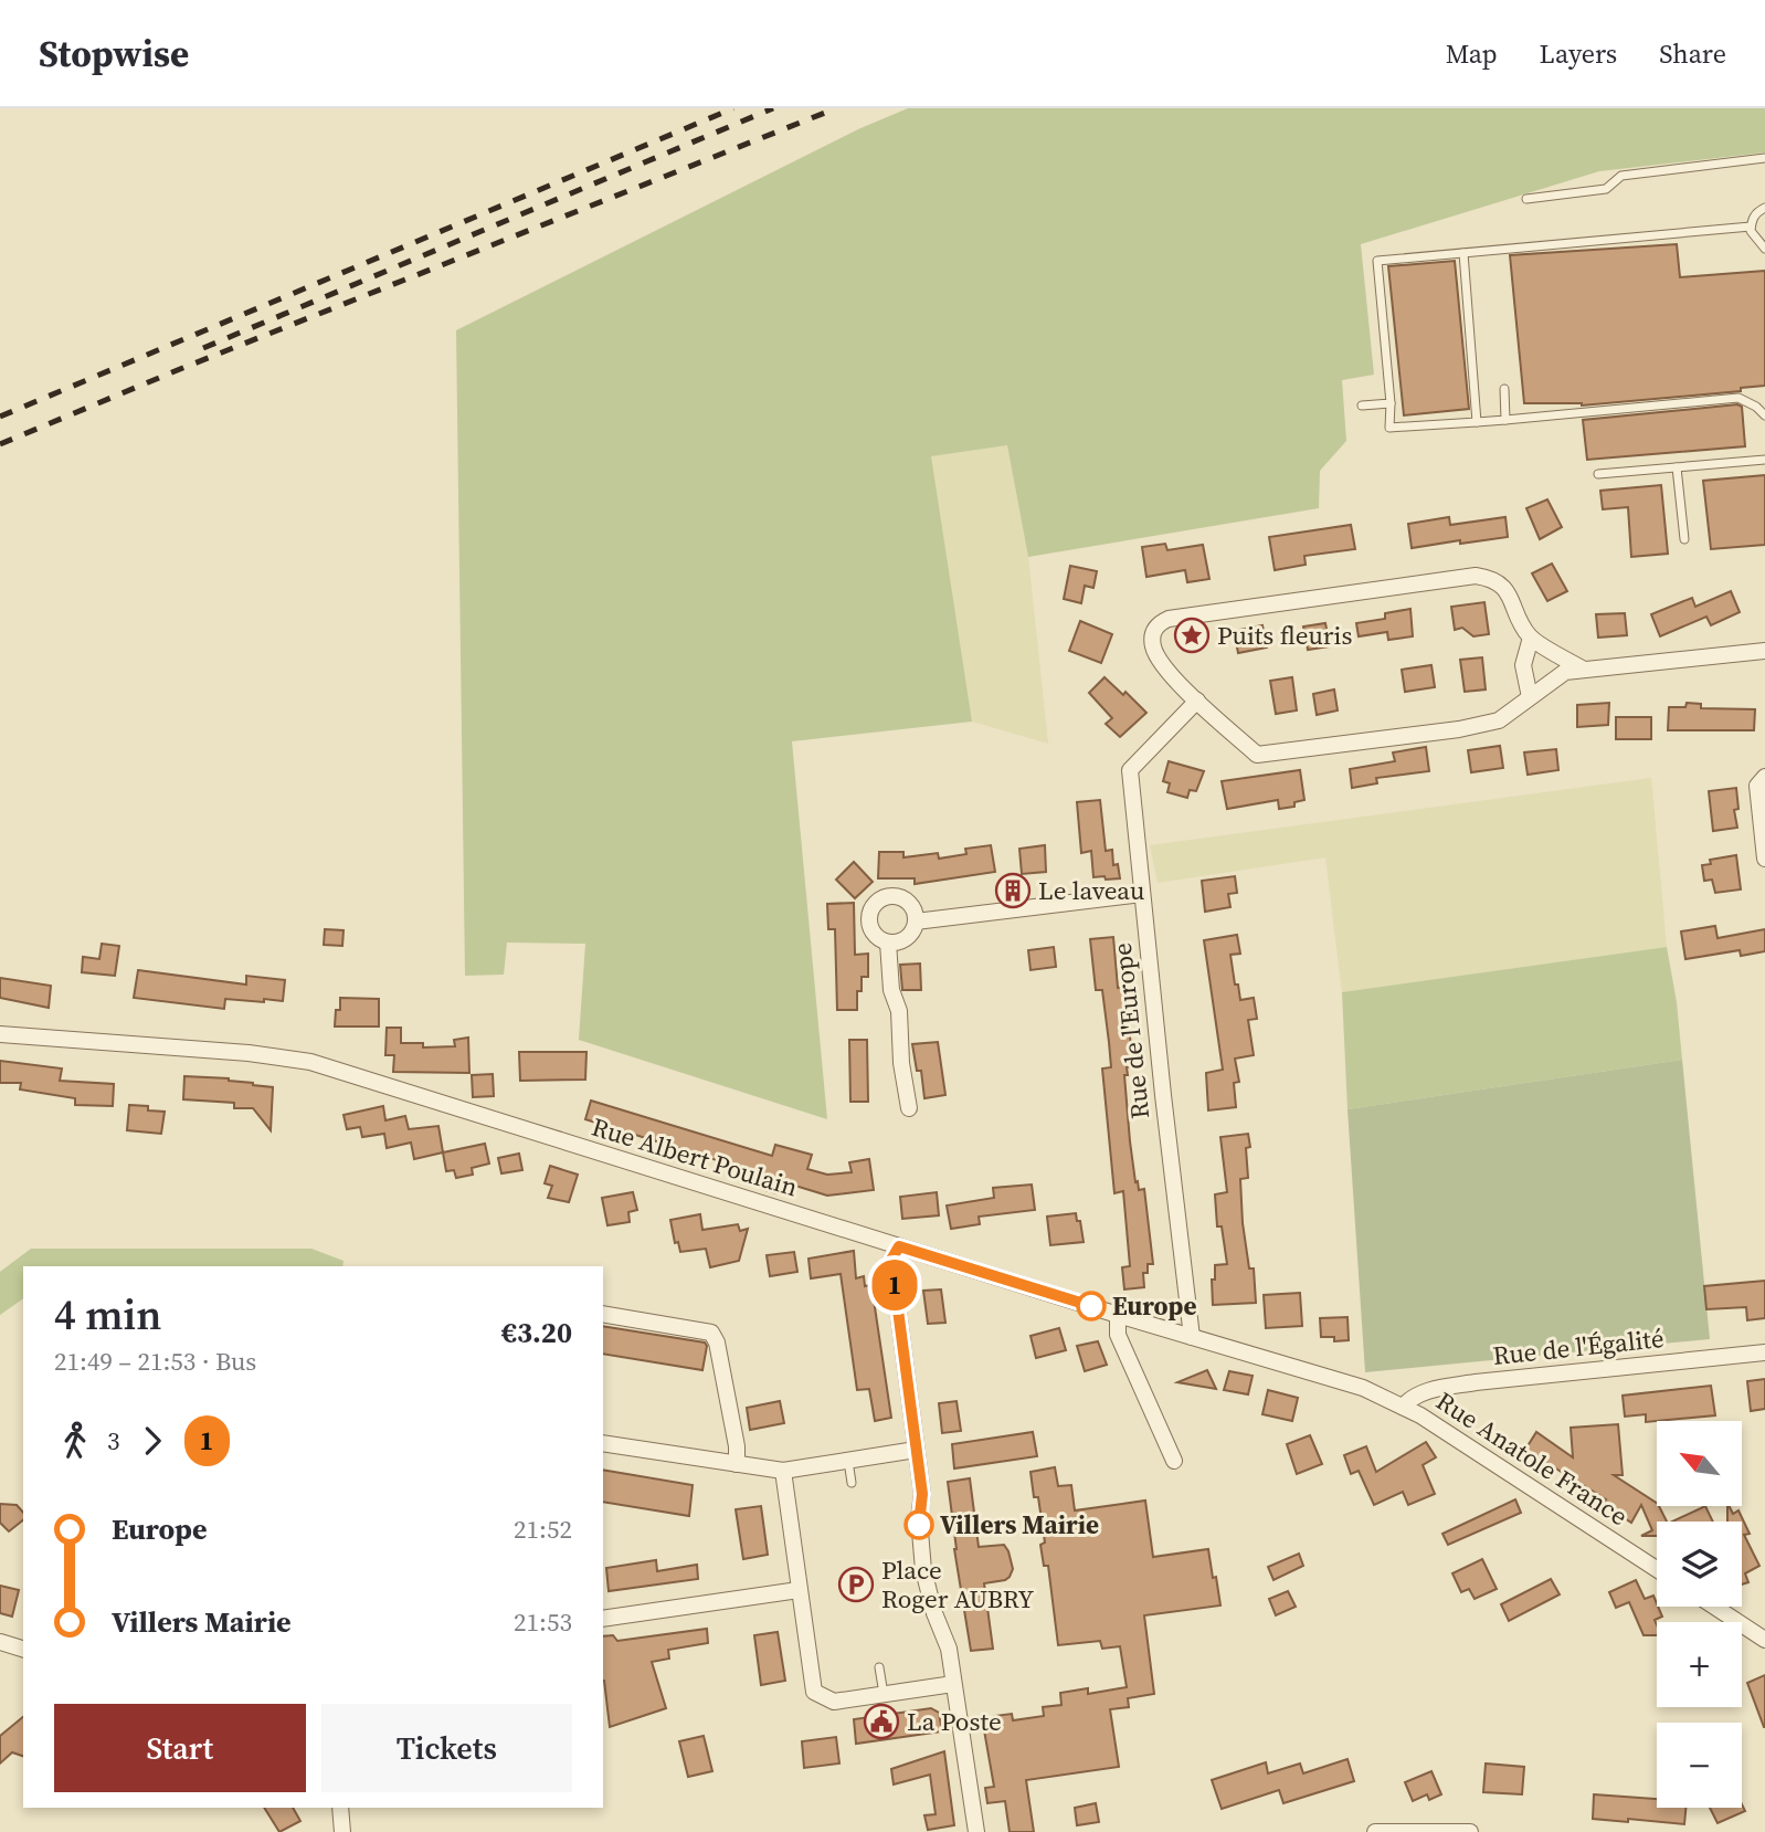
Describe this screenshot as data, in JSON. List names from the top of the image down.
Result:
{
  "streets": {
    "street": [
      "Rue de l'Europe",
      "Rue Albert Poulain",
      "Rue de l'Égalité",
      "Rue Anatole France"
    ]
  },
  "crossings": [
    ["Rue de l'Europe", "Rue Albert Poulain"],
    ["Rue Albert Poulain", "Rue Anatole France"],
    ["Rue de l'Égalité", "Rue Anatole France"]
  ],
  "places": {
    "place": ["Puits fleuris"],
    "building": ["Le laveau"],
    "other": ["Europe", "Villers Mairie"],
    "parking": ["Place Roger AUBRY"],
    "public building": ["La Poste"]
  },
  "lines": ["bus line 1"],
  "north": "top left",
  "page": {
    "header": "Stopwise",
    "nav": ["Map", "Layers", "Share"],
    "on_map": "1",
    "heading": ["4 min", "21:49 – 21:53 · Bus", "€3.20"],
    "legs": ["3", "1"],
    "map_buttons": ["+", "−"],
    "list": [
      {
        "name": "Europe",
        "value": "21:52"
      },
      {
        "name": "Villers Mairie",
        "value": "21:53"
      }
    ],
    "buttons": ["Start", "Tickets"]
  }
}
